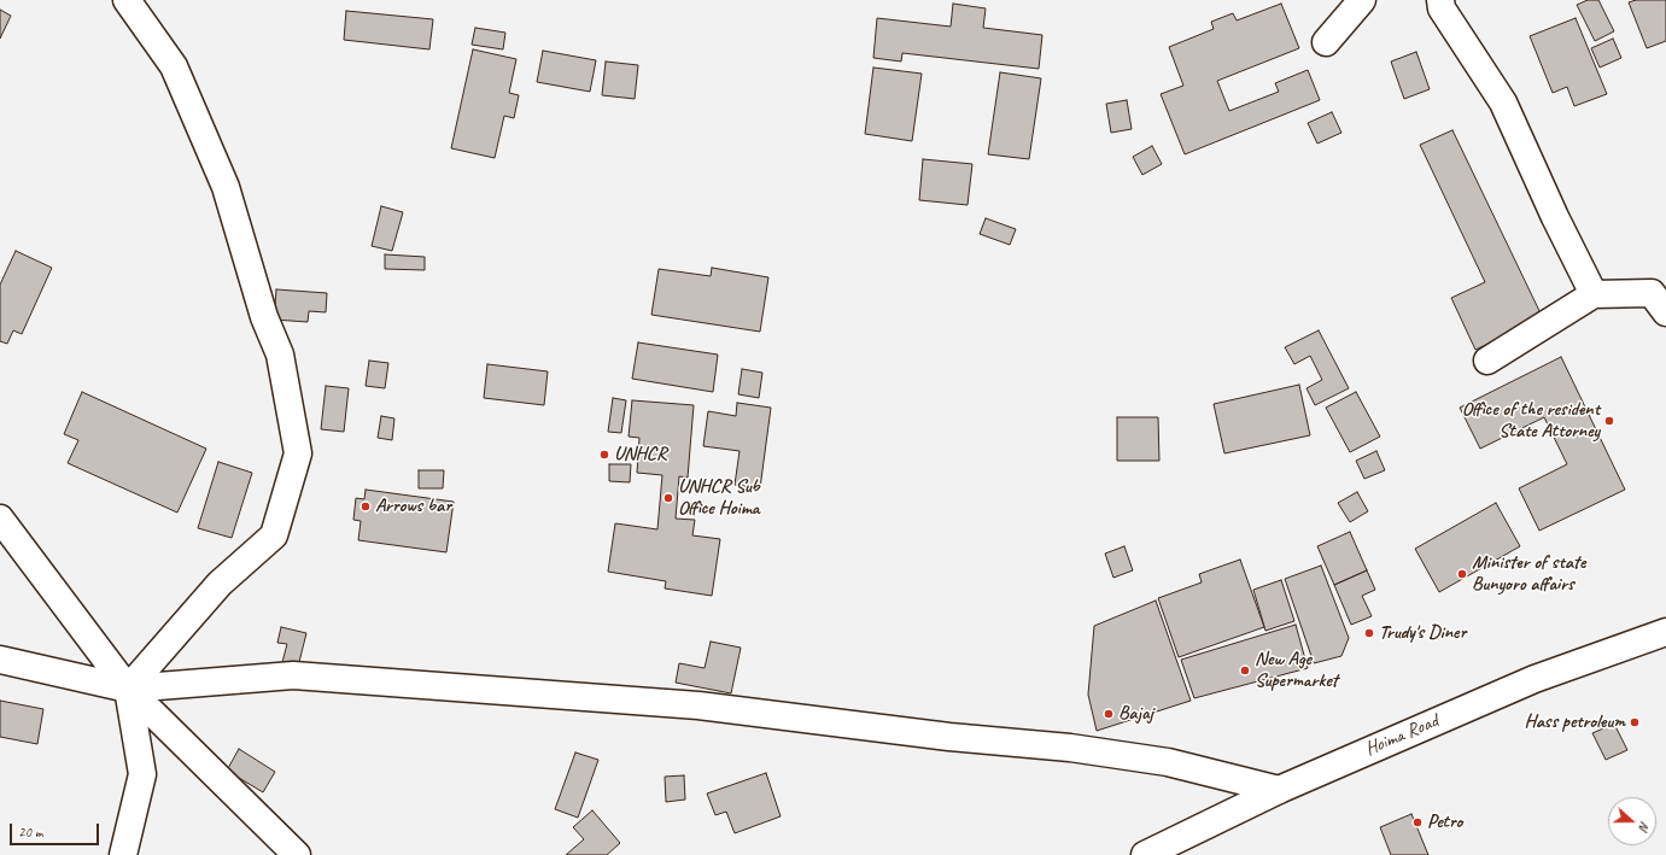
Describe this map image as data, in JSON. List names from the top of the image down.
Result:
{
  "streets": {
    "street": ["Hoima Road"]
  },
  "places": [
    "Office of the resident State Attorney",
    "UNHCR",
    "UNHCR Sub Office Hoima",
    "Arrows bar",
    "Minister of state Bunyoro affairs",
    "Trudy's Diner",
    "New Age Supermarket",
    "Bajaj",
    "Hass petroleum",
    "Petro"
  ],
  "scale_bar": "20 m",
  "north": "right"
}
